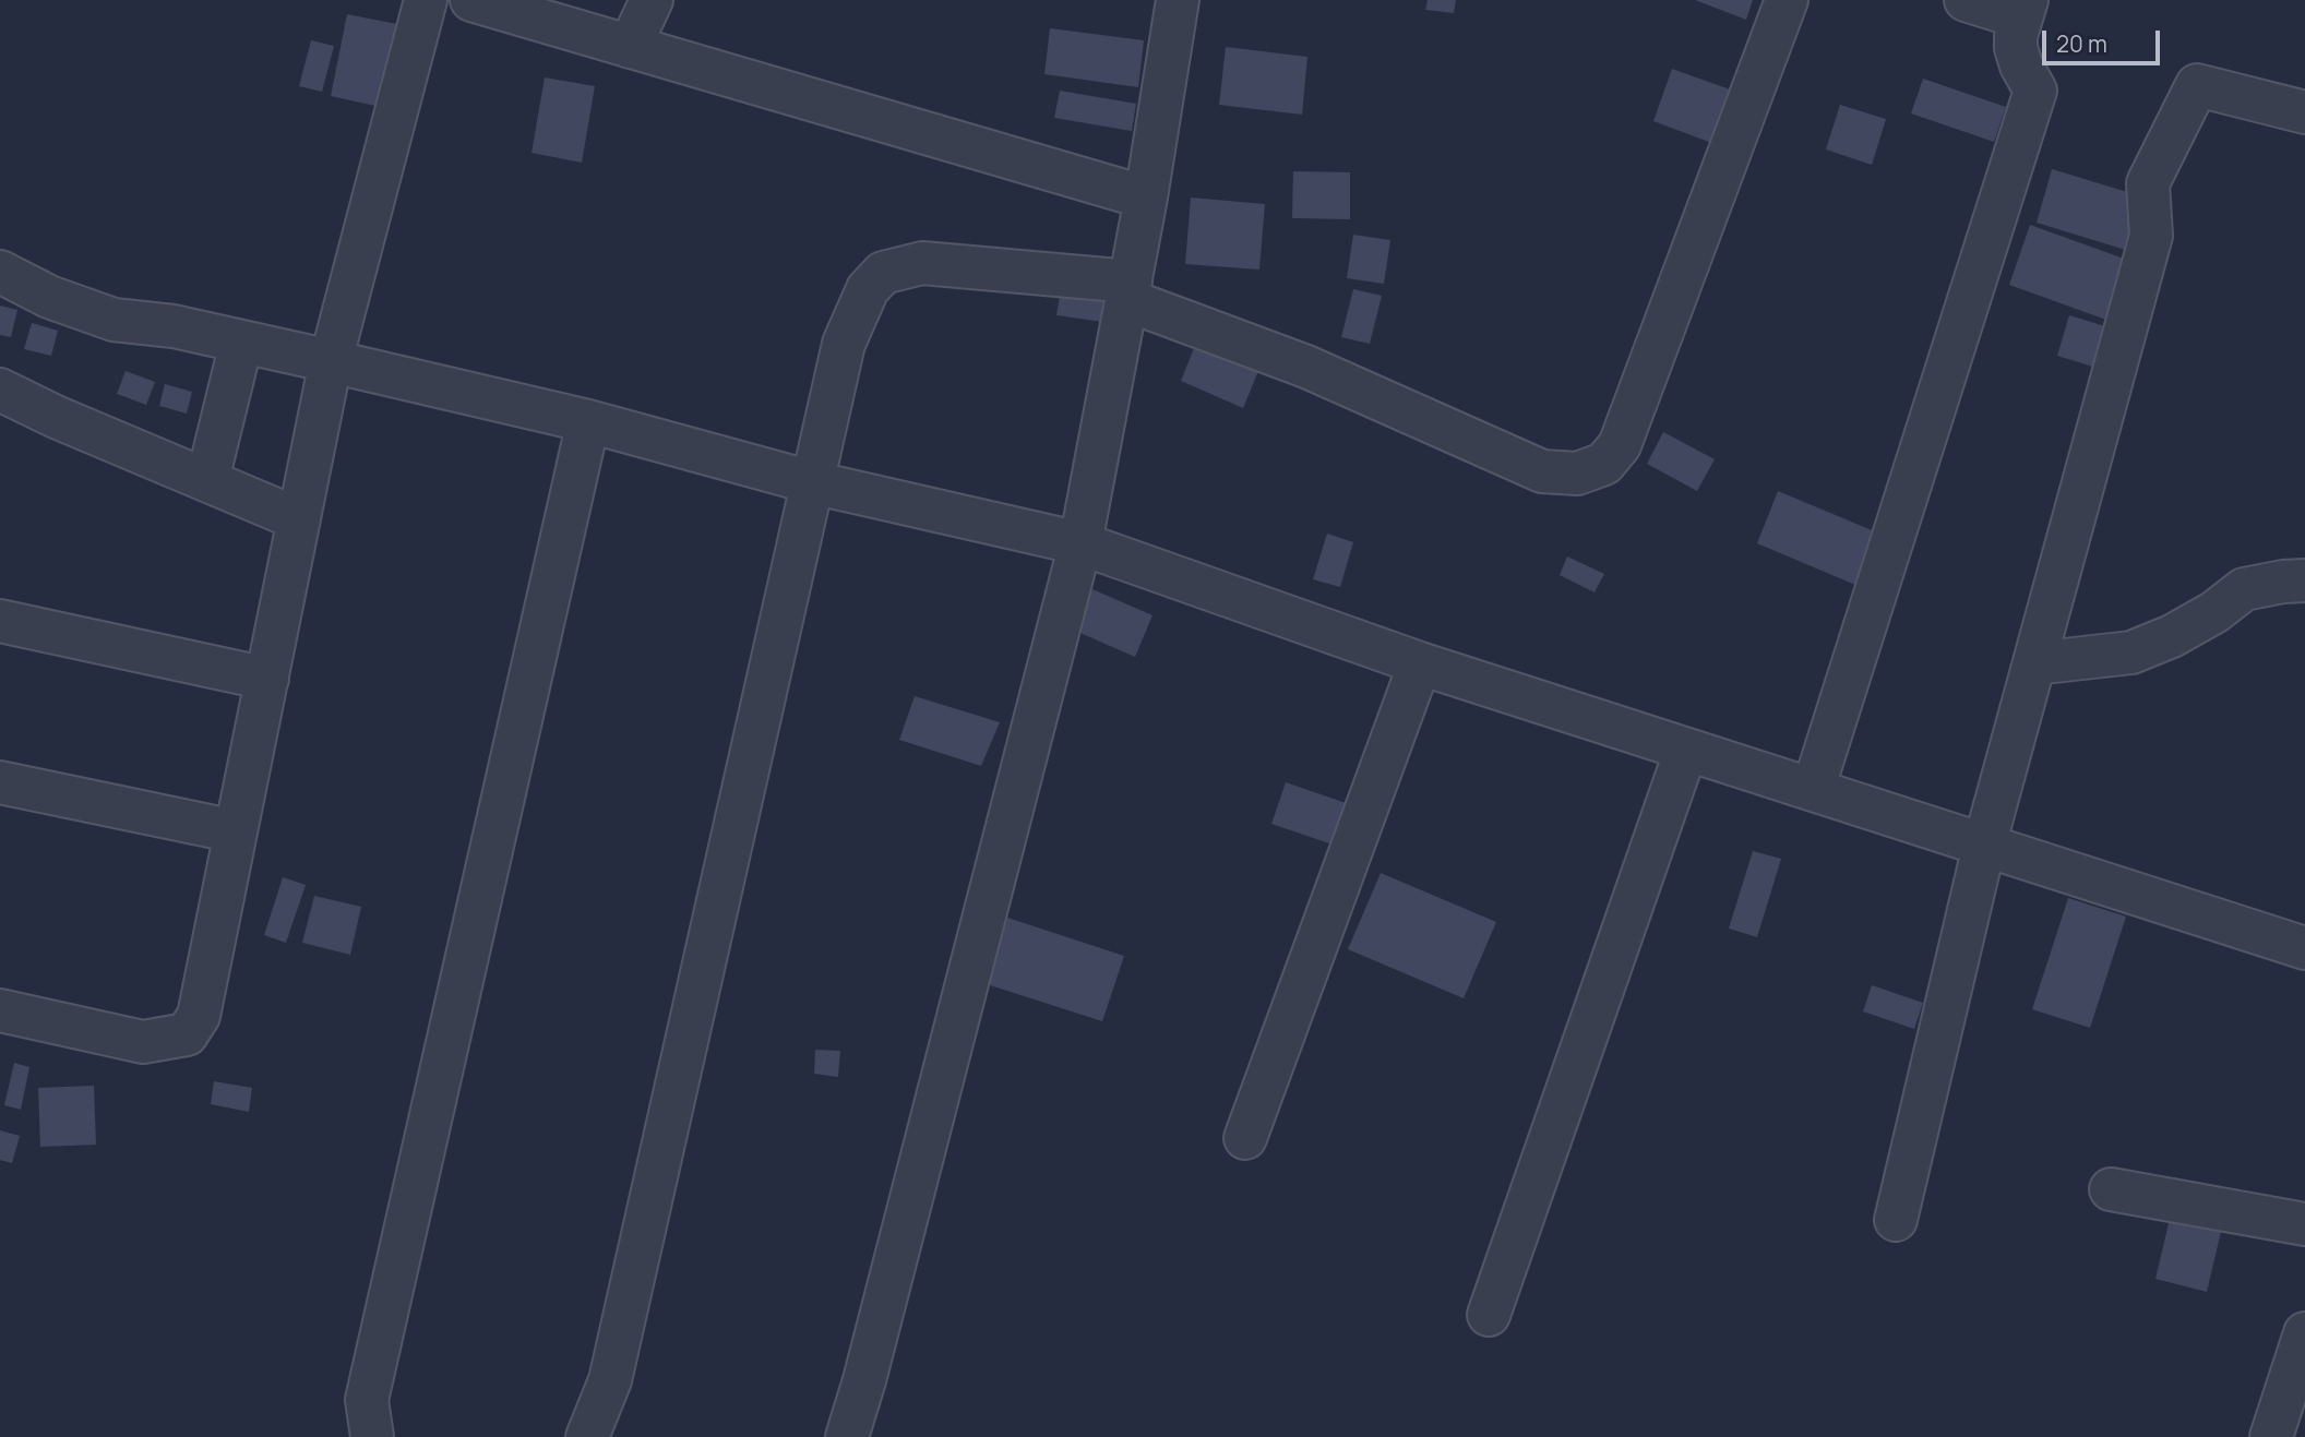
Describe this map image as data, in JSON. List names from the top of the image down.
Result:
{
  "scale_bar": "20 m"
}
